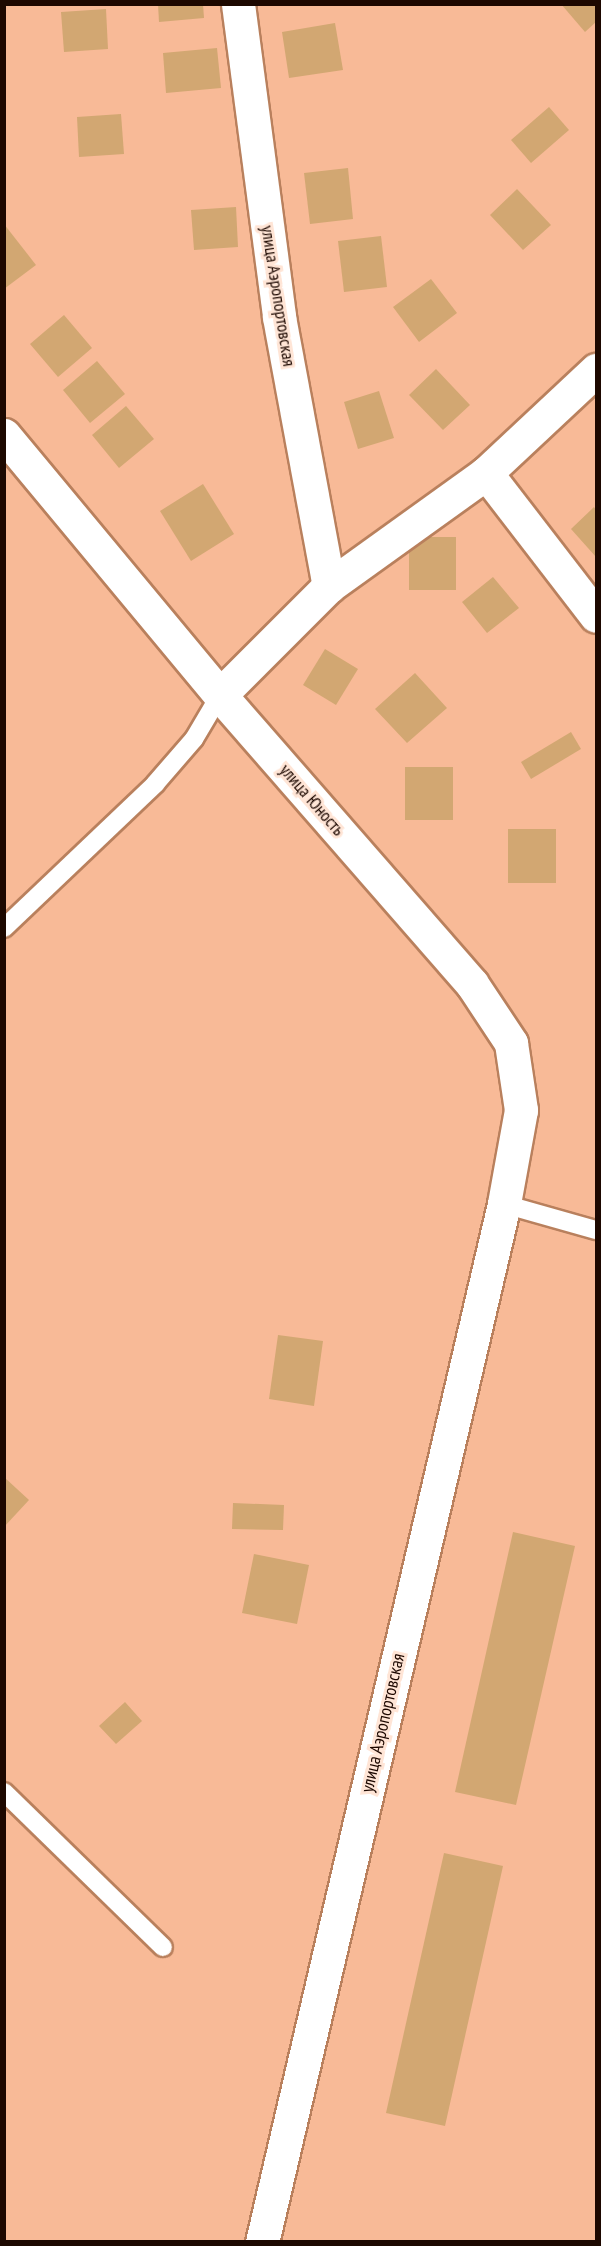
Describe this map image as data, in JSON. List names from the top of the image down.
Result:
{
  "streets": {
    "street": ["улица Аэропортовская", "улица Юность"]
  },
  "crossings": [
    ["улица Аэропортовская", "улица Юность"]
  ]
}
